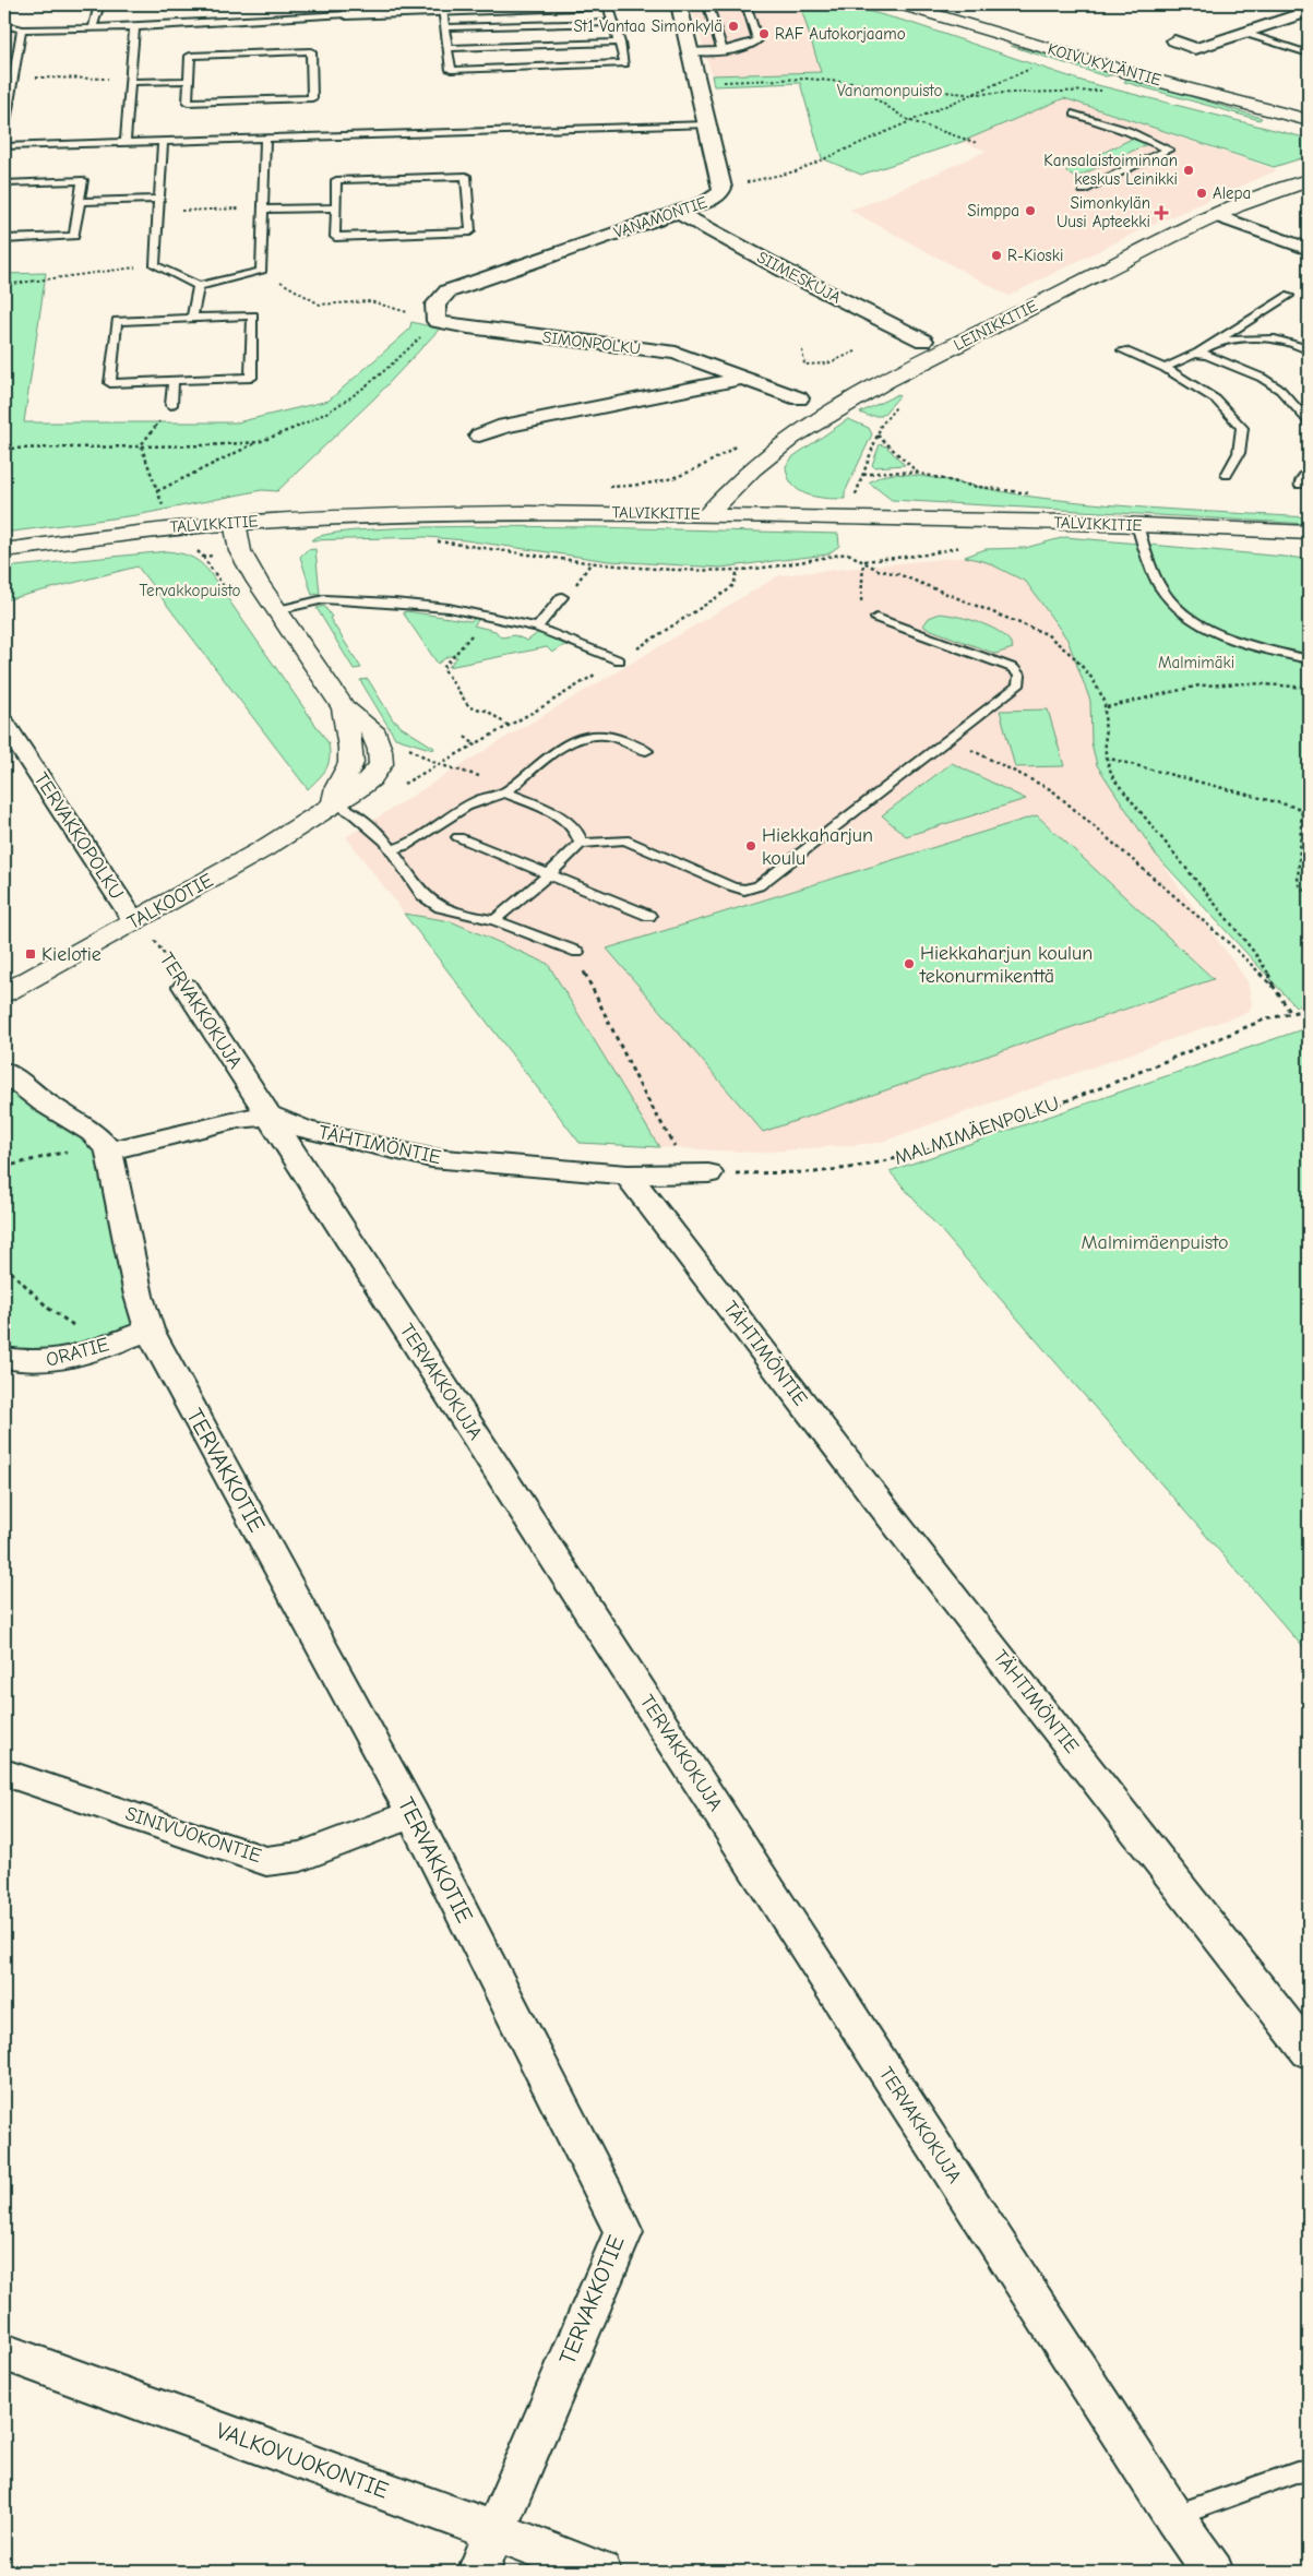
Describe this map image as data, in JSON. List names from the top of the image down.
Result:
{
  "streets": {
    "main road": [
      "KOIVUKYLÄNTIE",
      "LEINIKKITIE",
      "TALVIKKITIE",
      "TALKOOTIE"
    ],
    "street": [
      "VANAMONTIE",
      "SIIMESKUJA",
      "SIMONPOLKU",
      "TERVAKKOPOLKU",
      "TERVAKKOKUJA",
      "TÄHTIMÖNTIE",
      "ORATIE",
      "TERVAKKOTIE",
      "SINIVUOKONTIE",
      "VALKOVUOKONTIE"
    ],
    "path": ["MALMIMÄENPOLKU"]
  },
  "crossings": [
    ["VANAMONTIE", "SIIMESKUJA"],
    ["VANAMONTIE", "SIMONPOLKU"],
    ["LEINIKKITIE", "TALVIKKITIE"],
    ["TALVIKKITIE", "TALKOOTIE"],
    ["TERVAKKOPOLKU", "TALKOOTIE"],
    ["TERVAKKOPOLKU", "TERVAKKOKUJA"],
    ["TALKOOTIE", "TERVAKKOKUJA"],
    ["TERVAKKOKUJA", "TÄHTIMÖNTIE"],
    ["TÄHTIMÖNTIE", "TERVAKKOTIE"],
    ["ORATIE", "TERVAKKOTIE"],
    ["TERVAKKOTIE", "SINIVUOKONTIE"],
    ["TERVAKKOTIE", "VALKOVUOKONTIE"]
  ],
  "parks": [
    "Vanamonpuisto",
    "Tervakkopuisto",
    "Malmimäki",
    "Malmimäenpuisto"
  ],
  "places": {
    "other": [
      "St1 Vantaa Simonkylä",
      "RAF Autokorjaamo",
      "Kansalaistoiminnan keskus Leinikki",
      "Alepa",
      "Simppa",
      "R-Kioski",
      "Hiekkaharjun koulu",
      "Hiekkaharjun koulun tekonurmikenttä"
    ],
    "health": ["Simonkylän Uusi Apteekki"],
    "transit": ["Kielotie"]
  }
}
